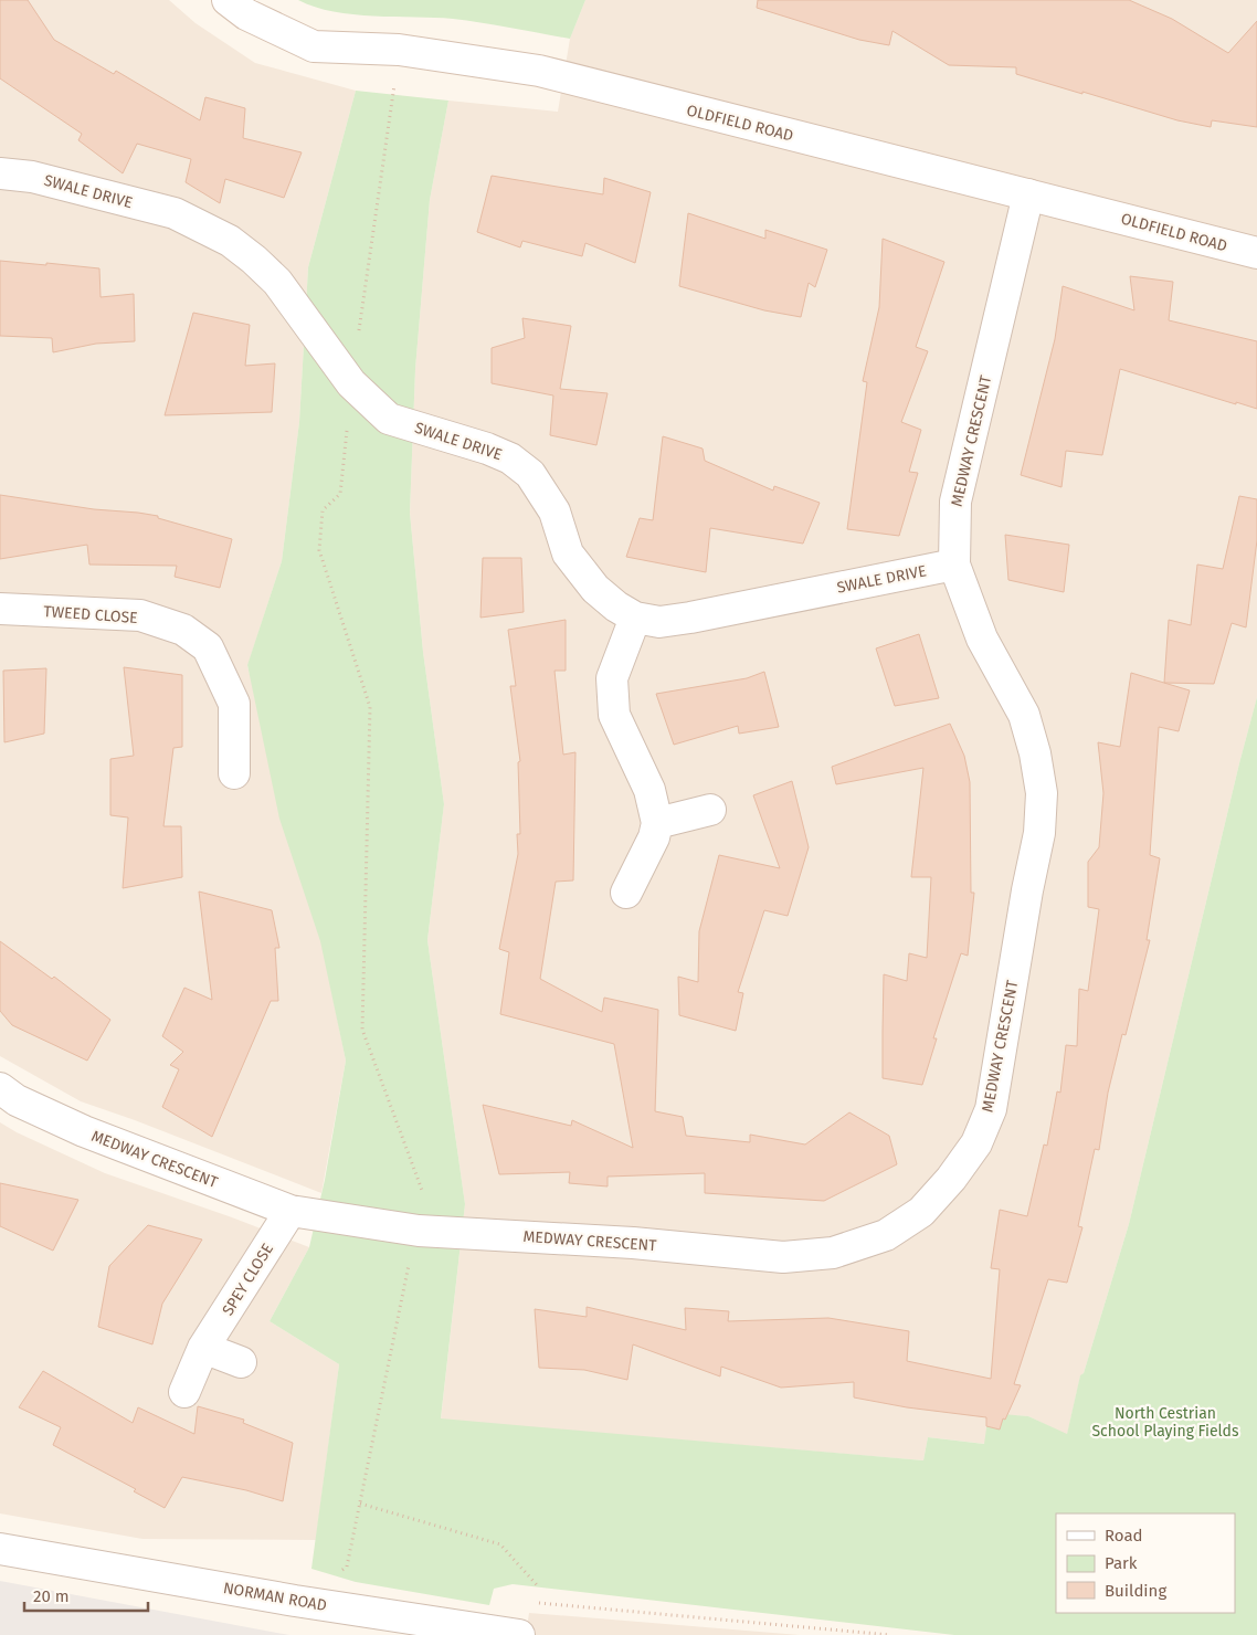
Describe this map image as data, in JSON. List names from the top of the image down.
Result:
{
  "streets": {
    "street": [
      "OLDFIELD ROAD",
      "SWALE DRIVE",
      "MEDWAY CRESCENT",
      "TWEED CLOSE",
      "SPEY CLOSE",
      "NORMAN ROAD"
    ]
  },
  "crossings": [
    ["OLDFIELD ROAD", "MEDWAY CRESCENT"],
    ["SWALE DRIVE", "MEDWAY CRESCENT"],
    ["MEDWAY CRESCENT", "SPEY CLOSE"]
  ],
  "parks": ["North Cestrian School Playing Fields"],
  "legend": ["Road", "Park", "Building"],
  "scale_bar": "20 m"
}
